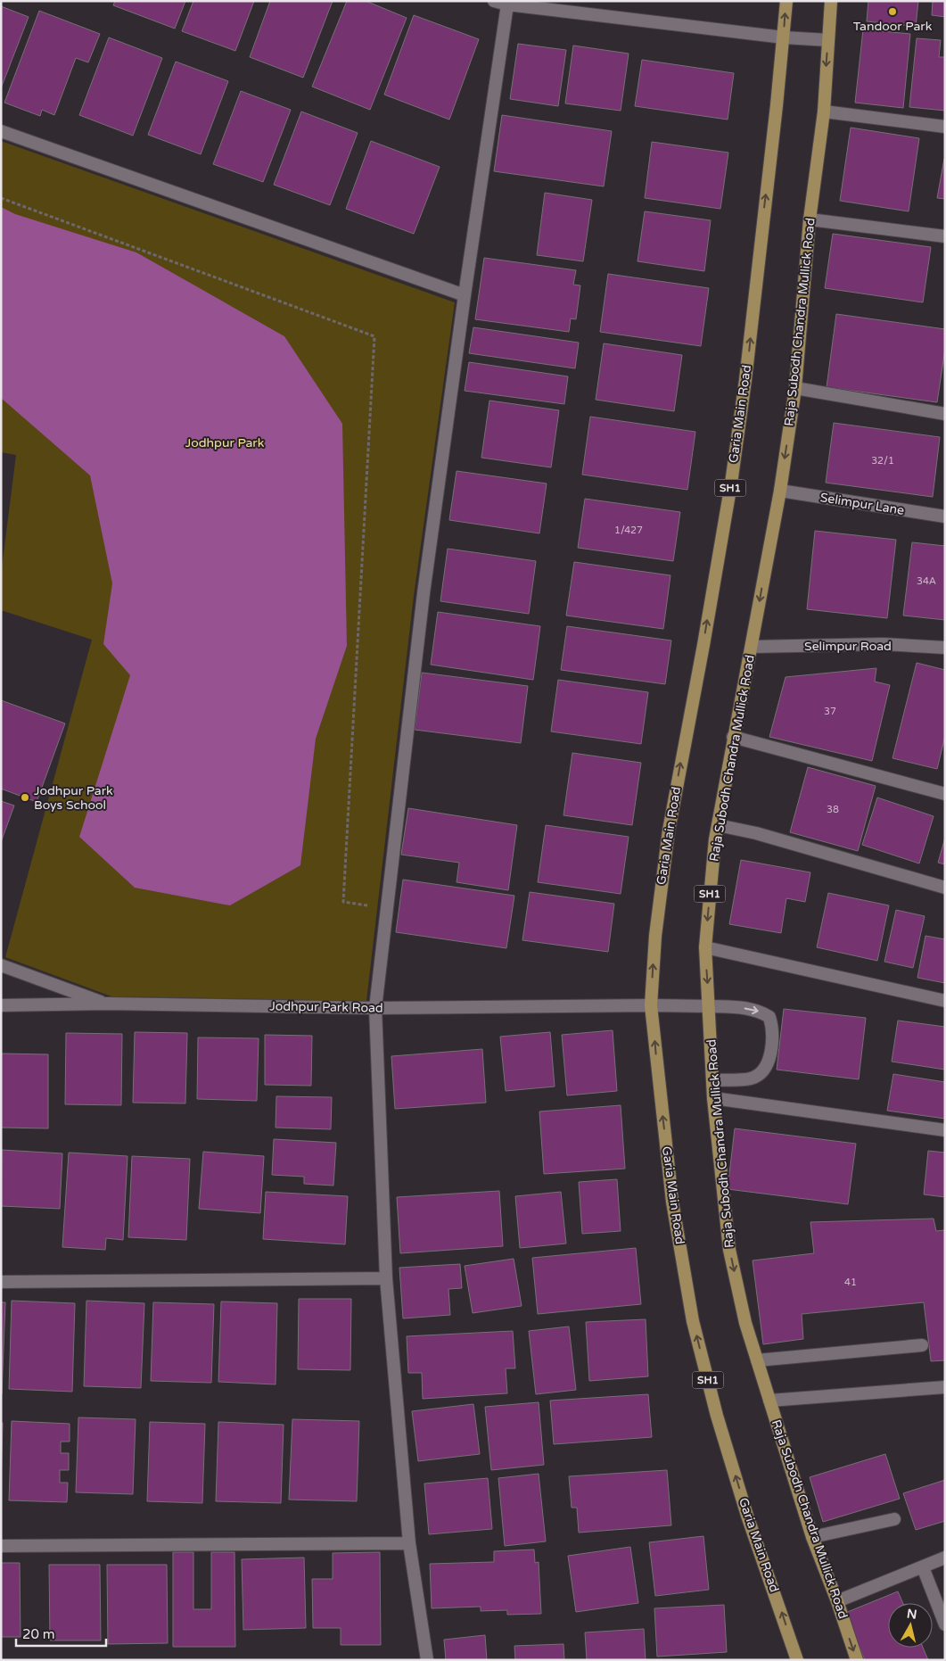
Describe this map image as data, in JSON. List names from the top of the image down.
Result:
{
  "streets": {
    "main road": ["Raja Subodh Chandra Mullick Road", "Garia Main Road", "SH1"],
    "street": ["Selimpur Lane", "Selimpur Road", "Jodhpur Park Road"]
  },
  "crossings": [
    ["Raja Subodh Chandra Mullick Road", "Selimpur Lane"],
    ["Raja Subodh Chandra Mullick Road", "Selimpur Road"],
    ["Raja Subodh Chandra Mullick Road", "Jodhpur Park Road"],
    ["Garia Main Road", "Jodhpur Park Road"]
  ],
  "one_way": ["Raja Subodh Chandra Mullick Road", "Garia Main Road"],
  "parks": ["Jodhpur Park"],
  "places": ["Tandoor Park", "Jodhpur Park Boys School"],
  "house_numbers": [
    "32/1",
    "1/427",
    "34A",
    "37",
    "38",
    "41"
  ],
  "scale_bar": "20 m",
  "north": "top"
}
